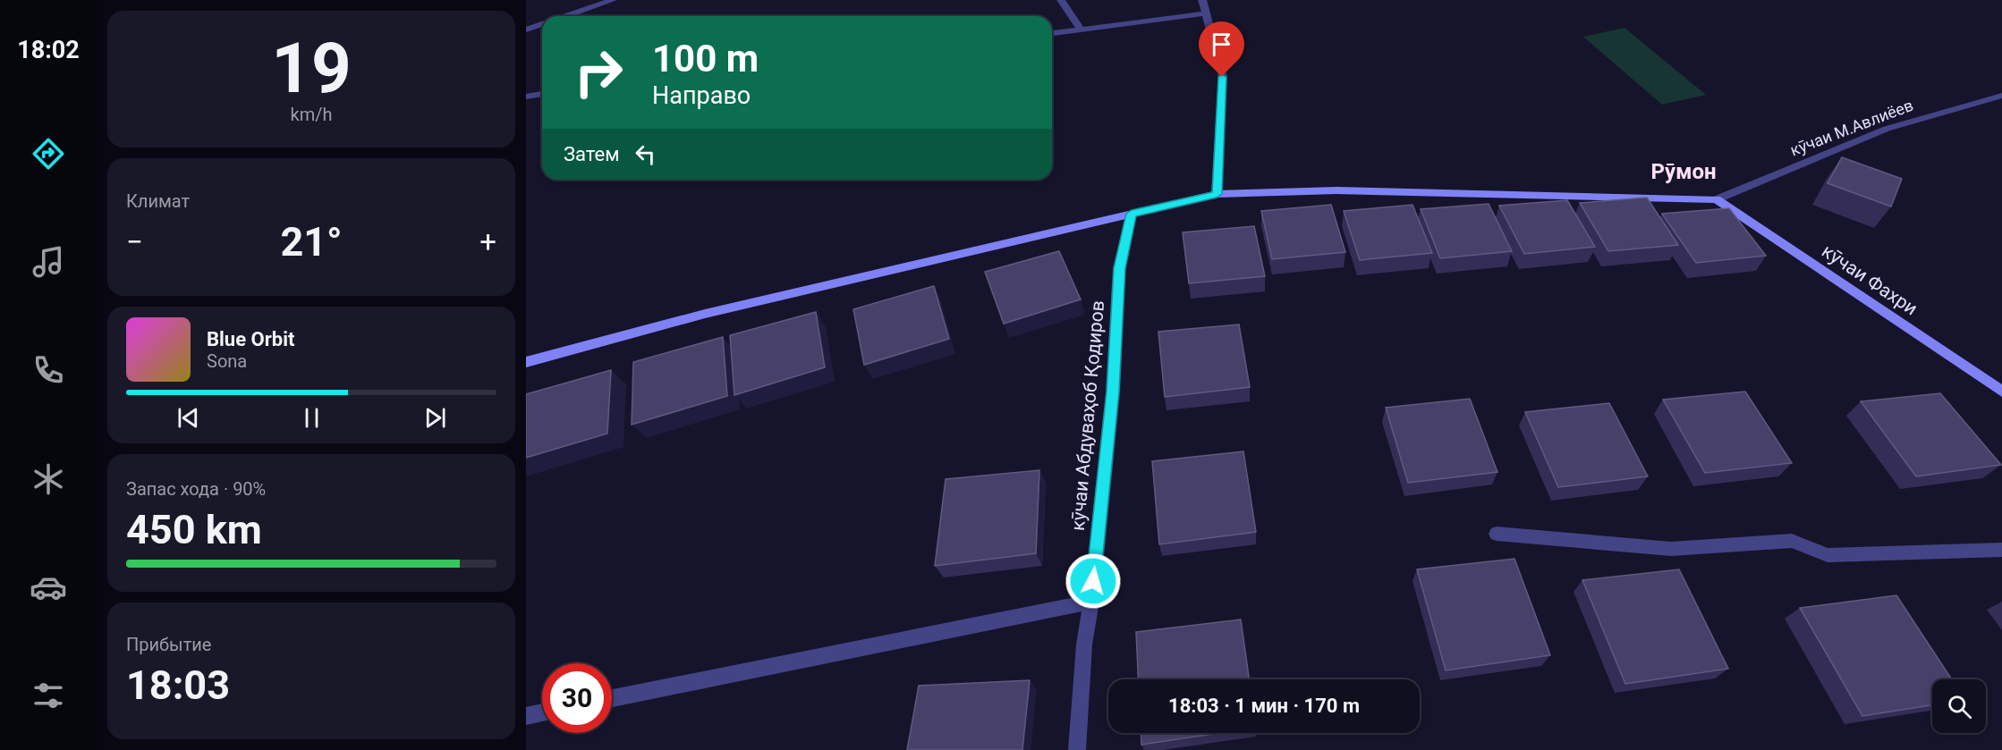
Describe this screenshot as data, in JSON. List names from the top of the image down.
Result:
{
  "streets": {
    "street": ["кӯчаи М.Авлиёев", "кӯчаи Фахри", "кӯчаи Абдуваҳоб Қодиров"]
  },
  "crossings": [
    ["кӯчаи М.Авлиёев", "кӯчаи Фахри"]
  ],
  "districts": ["Рӯмон"],
  "page": {
    "tabs": "18:02",
    "tile": [
      ["19", "km/h"],
      "Климат",
      ["Запас хода · 90%", "450 km"],
      ["Прибытие", "18:03"]
    ],
    "turn": ["100 m", "Направо"],
    "then": "Затем",
    "heat": ["−", "21°", "+"],
    "song": ["Blue Orbit", "Sona"],
    "limit": "30",
    "trip": "18:03 · 1 мин · 170 m"
  }
}
